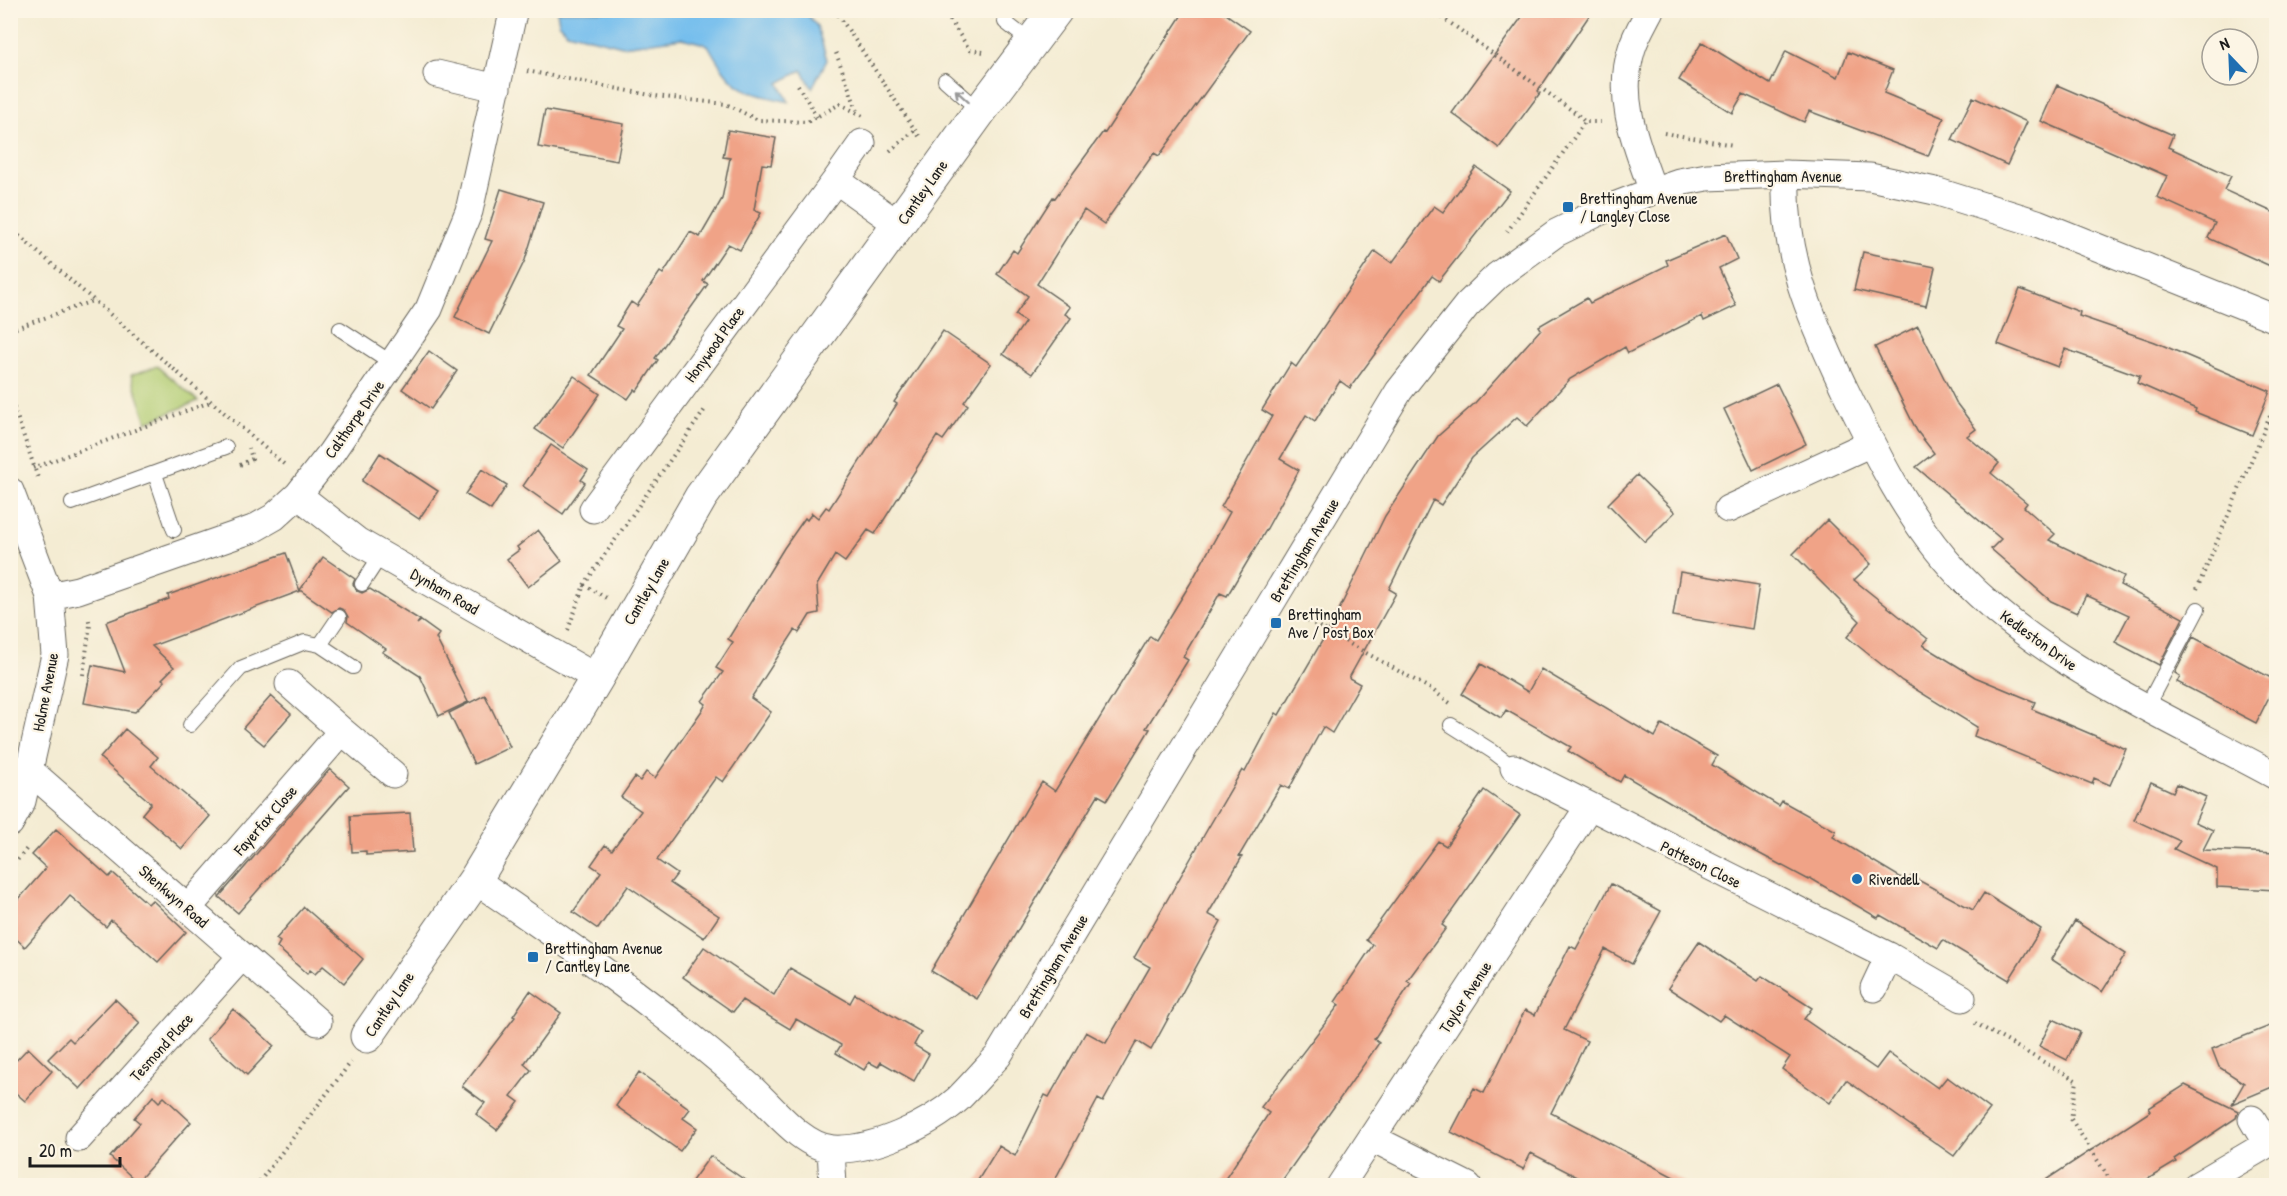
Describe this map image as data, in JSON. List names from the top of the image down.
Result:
{
  "streets": {
    "street": [
      "Brettingham Avenue",
      "Cantley Lane",
      "Honywood Place",
      "Calthorpe Drive",
      "Dynham Road",
      "Kedleston Drive",
      "Holme Avenue",
      "Fayerfax Close",
      "Patteson Close",
      "Shenkwyn Road",
      "Taylor Avenue",
      "Tesmond Place"
    ]
  },
  "crossings": [
    ["Brettingham Avenue", "Cantley Lane"],
    ["Brettingham Avenue", "Kedleston Drive"],
    ["Cantley Lane", "Dynham Road"],
    ["Calthorpe Drive", "Dynham Road"],
    ["Calthorpe Drive", "Holme Avenue"],
    ["Holme Avenue", "Shenkwyn Road"],
    ["Fayerfax Close", "Shenkwyn Road"],
    ["Patteson Close", "Taylor Avenue"],
    ["Shenkwyn Road", "Tesmond Place"]
  ],
  "places": {
    "transit": ["Brettingham Avenue / Langley Close", "Brettingham Ave / Post Box", "Brettingham Avenue / Cantley Lane"],
    "other": ["Rivendell"]
  },
  "scale_bar": "20 m",
  "north": "top left"
}
